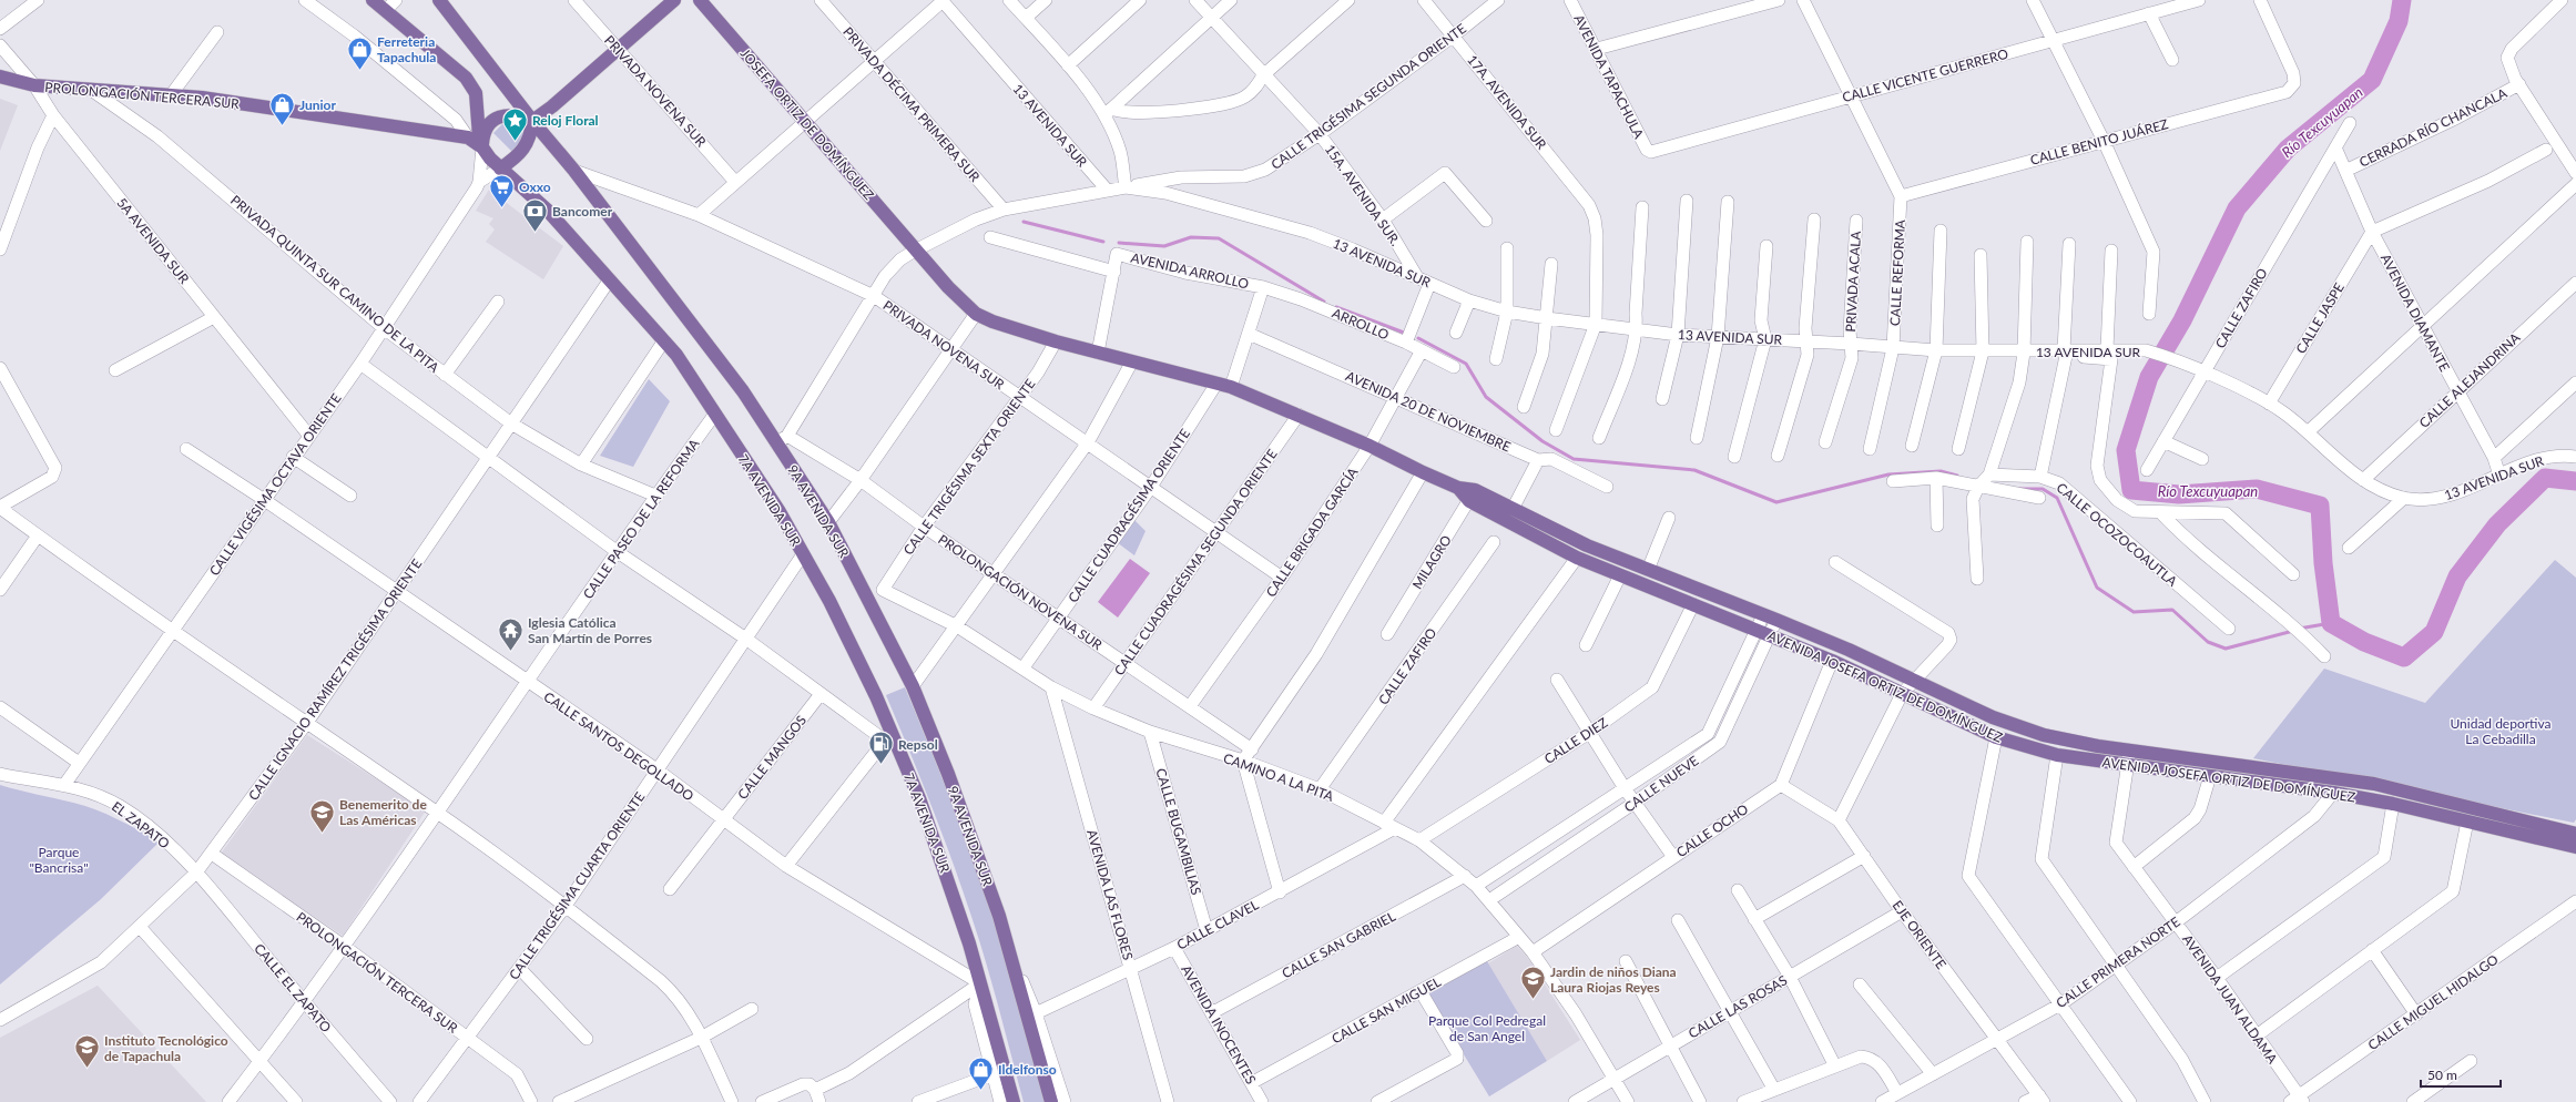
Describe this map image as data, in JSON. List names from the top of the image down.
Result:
{
  "streets": {
    "main road": [
      "PROLONGACIÓN TERCERA SUR",
      "JOSEFA ORTIZ DE DOMÍNGUEZ",
      "7A AVENIDA SUR",
      "9A AVENIDA SUR",
      "AVENIDA JOSEFA ORTIZ DE DOMÍNGUEZ"
    ],
    "street": [
      "CALLE VICENTE GUERRERO",
      "AVENIDA TAPACHULA",
      "PRIVADA NOVENA SUR",
      "CALLE TRIGÉSIMA SEGUNDA ORIENTE",
      "17A. AVENIDA SUR",
      "PRIVADA DÉCIMA PRIMERA SUR",
      "13 AVENIDA SUR",
      "CERRADA RÍO CHANCALA",
      "CALLE BENITO JUÁREZ",
      "15A. AVENIDA SUR.",
      "5A AVENIDA SUR",
      "AVENIDA ARROLLO",
      "CALLE REFORMA",
      "PRIVADA ACALA",
      "PRIVADA QUINTA SUR CAMINO DE LA PITA",
      "CALLE ZAFIRO",
      "AVENIDA DIAMANTE",
      "CALLE JASPE",
      "ARROLLO",
      "CALLE ALEJANDRINA",
      "AVENIDA 20 DE NOVIEMBRE",
      "CALLE TRIGÉSIMA SEXTA ORIENTE",
      "CALLE VIGÉSIMA OCTAVA ORIENTE",
      "CALLE CUADRAGÉSIMA ORIENTE",
      "CALLE PASEO DE LA REFORMA",
      "CALLE BRIGADA GARCÍA",
      "CALLE OCOZOCOAUTLA",
      "CALLE CUADRAGÉSIMA SEGUNDA ORIENTE",
      "MILAGRO",
      "PROLONGACIÓN NOVENA SUR",
      "CALLE IGNACIO RAMÍREZ TRIGÉSIMA ORIENTE",
      "CALLE DIEZ",
      "CALLE SANTOS DEGOLLADO",
      "CALLE MANGOS",
      "CAMINO A LA PITA",
      "CALLE NUEVE",
      "EL ZAPATO",
      "CALLE OCHO",
      "CALLE BUGAMBILIAS",
      "CALLE TRIGÉSIMA CUARTA ORIENTE",
      "AVENIDA LAS FLORES",
      "CALLE CLAVEL",
      "EJE ORIENTE",
      "CALLE SAN GABRIEL",
      "CALLE PRIMERA NORTE",
      "CALLE EL ZAPATO",
      "AVENIDA JUAN ALDAMA",
      "CALLE MIGUEL HIDALGO",
      "CALLE LAS ROSAS",
      "CALLE SAN MIGUEL",
      "AVENIDA INOCENTES"
    ]
  },
  "crossings": [
    ["CALLE VICENTE GUERRERO", "AVENIDA TAPACHULA"],
    ["PRIVADA NOVENA SUR", "CALLE TRIGÉSIMA SEXTA ORIENTE"],
    ["PRIVADA NOVENA SUR", "9A AVENIDA SUR"],
    ["PRIVADA NOVENA SUR", "CALLE CUADRAGÉSIMA ORIENTE"],
    ["PRIVADA NOVENA SUR", "CALLE BRIGADA GARCÍA"],
    ["PRIVADA NOVENA SUR", "CALLE CUADRAGÉSIMA SEGUNDA ORIENTE"],
    ["PROLONGACIÓN TERCERA SUR", "5A AVENIDA SUR"],
    ["PROLONGACIÓN TERCERA SUR", "PRIVADA QUINTA SUR CAMINO DE LA PITA"],
    ["PROLONGACIÓN TERCERA SUR", "7A AVENIDA SUR"],
    ["PROLONGACIÓN TERCERA SUR", "9A AVENIDA SUR"],
    ["PROLONGACIÓN TERCERA SUR", "CALLE PASEO DE LA REFORMA"],
    ["PROLONGACIÓN TERCERA SUR", "CALLE IGNACIO RAMÍREZ TRIGÉSIMA ORIENTE"],
    ["PROLONGACIÓN TERCERA SUR", "CALLE TRIGÉSIMA CUARTA ORIENTE"],
    ["CALLE TRIGÉSIMA SEGUNDA ORIENTE", "17A. AVENIDA SUR"],
    ["CALLE TRIGÉSIMA SEGUNDA ORIENTE", "13 AVENIDA SUR"],
    ["CALLE TRIGÉSIMA SEGUNDA ORIENTE", "15A. AVENIDA SUR."],
    ["17A. AVENIDA SUR", "13 AVENIDA SUR"],
    ["JOSEFA ORTIZ DE DOMÍNGUEZ", "AVENIDA JOSEFA ORTIZ DE DOMÍNGUEZ"],
    ["13 AVENIDA SUR", "15A. AVENIDA SUR."],
    ["13 AVENIDA SUR", "CALLE REFORMA"],
    ["13 AVENIDA SUR", "PRIVADA ACALA"],
    ["13 AVENIDA SUR", "CALLE ZAFIRO"],
    ["13 AVENIDA SUR", "AVENIDA DIAMANTE"],
    ["13 AVENIDA SUR", "CALLE JASPE"],
    ["13 AVENIDA SUR", "CALLE ALEJANDRINA"],
    ["13 AVENIDA SUR", "CALLE OCOZOCOAUTLA"],
    ["CERRADA RÍO CHANCALA", "AVENIDA DIAMANTE"],
    ["CALLE BENITO JUÁREZ", "CALLE REFORMA"],
    ["5A AVENIDA SUR", "CALLE VIGÉSIMA OCTAVA ORIENTE"],
    ["AVENIDA ARROLLO", "ARROLLO"],
    ["PRIVADA QUINTA SUR CAMINO DE LA PITA", "CALLE VIGÉSIMA OCTAVA ORIENTE"],
    ["PRIVADA QUINTA SUR CAMINO DE LA PITA", "CALLE PASEO DE LA REFORMA"],
    ["PRIVADA QUINTA SUR CAMINO DE LA PITA", "CALLE IGNACIO RAMÍREZ TRIGÉSIMA ORIENTE"],
    ["CALLE ZAFIRO", "AVENIDA DIAMANTE"],
    ["CALLE ZAFIRO", "CAMINO A LA PITA"],
    ["AVENIDA DIAMANTE", "CALLE JASPE"],
    ["AVENIDA DIAMANTE", "CALLE ALEJANDRINA"],
    ["ARROLLO", "CALLE BRIGADA GARCÍA"],
    ["AVENIDA 20 DE NOVIEMBRE", "CALLE BRIGADA GARCÍA"],
    ["CALLE TRIGÉSIMA SEXTA ORIENTE", "PROLONGACIÓN NOVENA SUR"],
    ["CALLE TRIGÉSIMA SEXTA ORIENTE", "AVENIDA JOSEFA ORTIZ DE DOMÍNGUEZ"],
    ["CALLE TRIGÉSIMA SEXTA ORIENTE", "CAMINO A LA PITA"],
    ["CALLE VIGÉSIMA OCTAVA ORIENTE", "CALLE SANTOS DEGOLLADO"],
    ["CALLE VIGÉSIMA OCTAVA ORIENTE", "EL ZAPATO"],
    ["7A AVENIDA SUR", "9A AVENIDA SUR"],
    ["7A AVENIDA SUR", "CALLE PASEO DE LA REFORMA"],
    ["7A AVENIDA SUR", "CALLE IGNACIO RAMÍREZ TRIGÉSIMA ORIENTE"],
    ["7A AVENIDA SUR", "CALLE SANTOS DEGOLLADO"],
    ["7A AVENIDA SUR", "CALLE TRIGÉSIMA CUARTA ORIENTE"],
    ["CALLE CUADRAGÉSIMA ORIENTE", "PROLONGACIÓN NOVENA SUR"],
    ["CALLE CUADRAGÉSIMA ORIENTE", "AVENIDA JOSEFA ORTIZ DE DOMÍNGUEZ"],
    ["CALLE CUADRAGÉSIMA ORIENTE", "CAMINO A LA PITA"],
    ["CALLE PASEO DE LA REFORMA", "CALLE SANTOS DEGOLLADO"],
    ["CALLE PASEO DE LA REFORMA", "CALLE EL ZAPATO"],
    ["CALLE BRIGADA GARCÍA", "PROLONGACIÓN NOVENA SUR"],
    ["CALLE BRIGADA GARCÍA", "AVENIDA JOSEFA ORTIZ DE DOMÍNGUEZ"],
    ["CALLE CUADRAGÉSIMA SEGUNDA ORIENTE", "PROLONGACIÓN NOVENA SUR"],
    ["CALLE CUADRAGÉSIMA SEGUNDA ORIENTE", "AVENIDA JOSEFA ORTIZ DE DOMÍNGUEZ"],
    ["CALLE CUADRAGÉSIMA SEGUNDA ORIENTE", "CAMINO A LA PITA"],
    ["MILAGRO", "AVENIDA JOSEFA ORTIZ DE DOMÍNGUEZ"],
    ["CALLE IGNACIO RAMÍREZ TRIGÉSIMA ORIENTE", "CALLE SANTOS DEGOLLADO"],
    ["CALLE IGNACIO RAMÍREZ TRIGÉSIMA ORIENTE", "EL ZAPATO"],
    ["CALLE IGNACIO RAMÍREZ TRIGÉSIMA ORIENTE", "CALLE EL ZAPATO"],
    ["AVENIDA JOSEFA ORTIZ DE DOMÍNGUEZ", "CALLE DIEZ"],
    ["AVENIDA JOSEFA ORTIZ DE DOMÍNGUEZ", "CALLE NUEVE"],
    ["AVENIDA JOSEFA ORTIZ DE DOMÍNGUEZ", "CALLE PRIMERA NORTE"],
    ["AVENIDA JOSEFA ORTIZ DE DOMÍNGUEZ", "AVENIDA JUAN ALDAMA"],
    ["CALLE DIEZ", "CAMINO A LA PITA"],
    ["CALLE SANTOS DEGOLLADO", "CALLE MANGOS"],
    ["CALLE SANTOS DEGOLLADO", "CALLE TRIGÉSIMA CUARTA ORIENTE"],
    ["CAMINO A LA PITA", "CALLE NUEVE"],
    ["CAMINO A LA PITA", "CALLE OCHO"],
    ["CAMINO A LA PITA", "CALLE BUGAMBILIAS"],
    ["CAMINO A LA PITA", "AVENIDA LAS FLORES"],
    ["CAMINO A LA PITA", "CALLE CLAVEL"],
    ["CAMINO A LA PITA", "CALLE SAN GABRIEL"],
    ["CAMINO A LA PITA", "CALLE LAS ROSAS"],
    ["CAMINO A LA PITA", "CALLE SAN MIGUEL"],
    ["EL ZAPATO", "CALLE EL ZAPATO"],
    ["CALLE OCHO", "EJE ORIENTE"],
    ["CALLE BUGAMBILIAS", "CALLE CLAVEL"],
    ["AVENIDA LAS FLORES", "CALLE CLAVEL"],
    ["CALLE CLAVEL", "AVENIDA INOCENTES"],
    ["EJE ORIENTE", "CALLE PRIMERA NORTE"],
    ["EJE ORIENTE", "CALLE LAS ROSAS"],
    ["CALLE SAN GABRIEL", "AVENIDA INOCENTES"],
    ["CALLE PRIMERA NORTE", "AVENIDA JUAN ALDAMA"],
    ["AVENIDA JUAN ALDAMA", "CALLE MIGUEL HIDALGO"],
    ["CALLE SAN MIGUEL", "AVENIDA INOCENTES"]
  ],
  "water": ["Río Texcuyuapan"],
  "parks": ["Unidad deportiva La Cebadilla", "Parque \"Bancrisa\"", "Parque Col Pedregal de San Angel"],
  "places": {
    "shop": ["Ferreteria Tapachula", "Junior", "Ildelfonso"],
    "place": ["Reloj Floral"],
    "supermarket": ["Oxxo"],
    "bank": ["Bancomer"],
    "temple": ["Iglesia Católica San Martín de Porres"],
    "fuel station": ["Repsol"],
    "school or university": ["Benemerito de Las Américas", "Jardin de niños Diana Laura Riojas Reyes", "Instituto Tecnológico de Tapachula"]
  },
  "scale_bar": "50 m"
}
